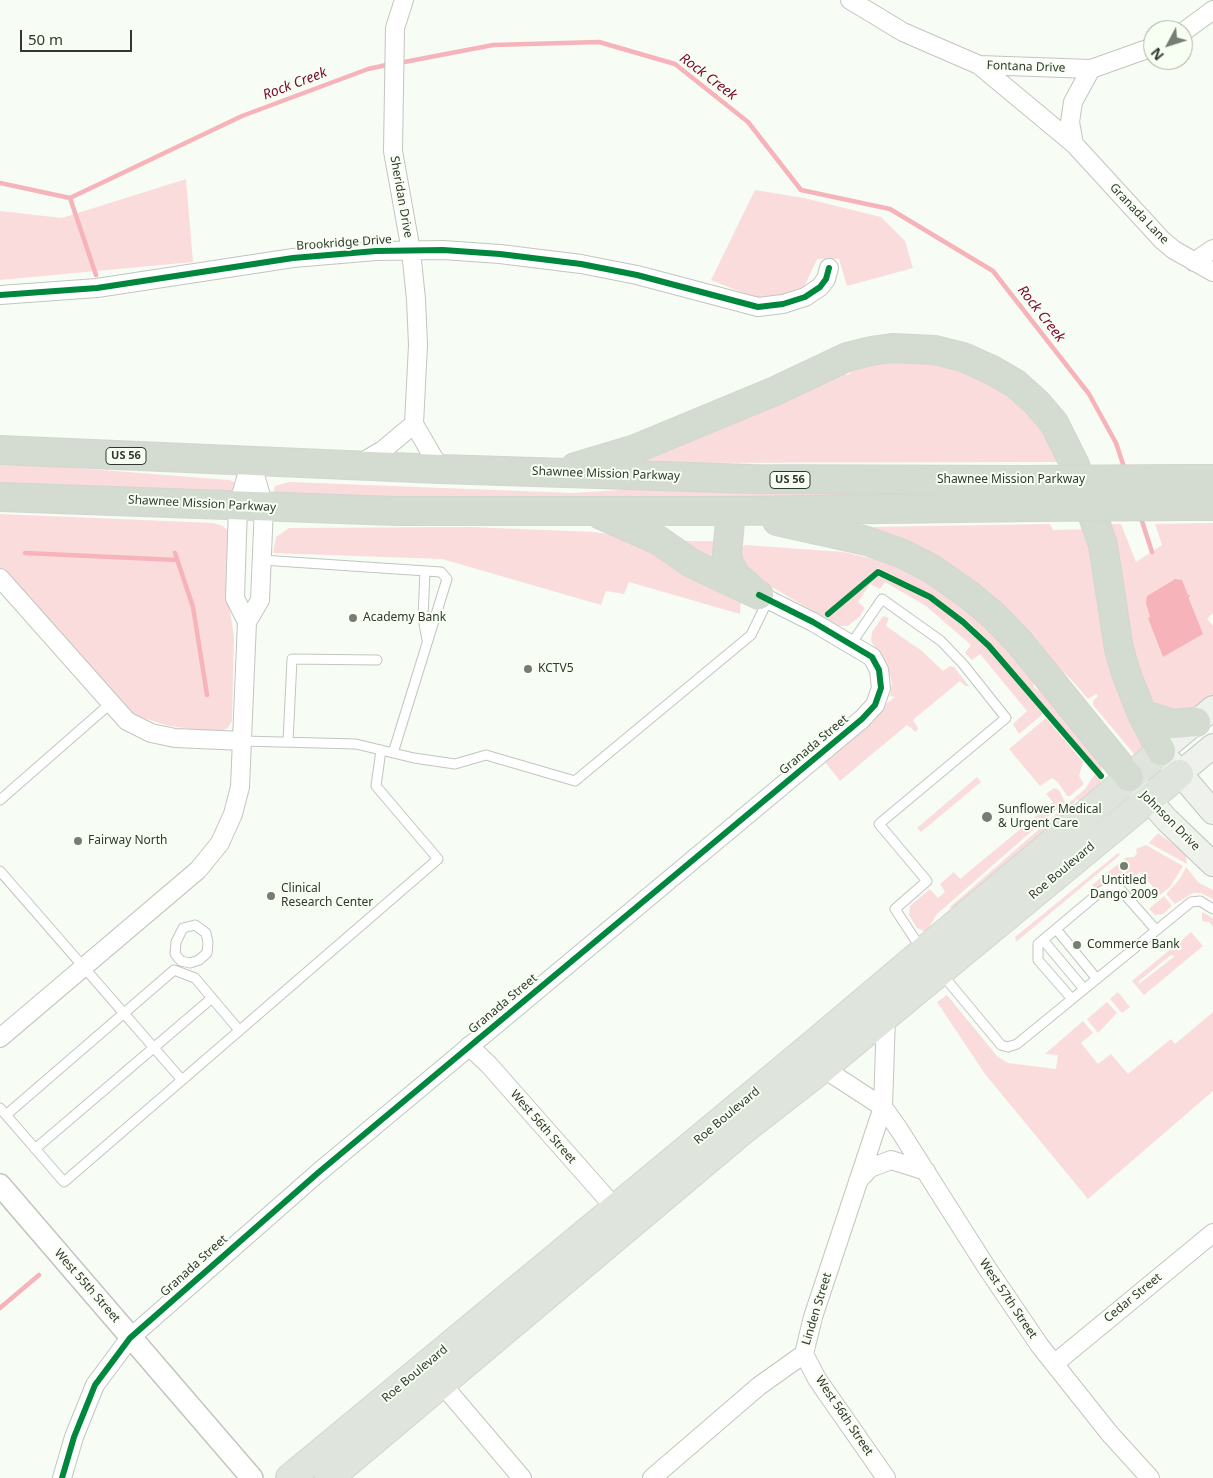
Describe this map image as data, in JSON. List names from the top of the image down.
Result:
{
  "streets": {
    "highway": ["US 56", "Shawnee Mission Parkway"],
    "main road": ["Johnson Drive", "Roe Boulevard"],
    "street": [
      "Fontana Drive",
      "Sheridan Drive",
      "Granada Lane",
      "Brookridge Drive",
      "Granada Street",
      "West 56th Street",
      "West 55th Street",
      "Cedar Street",
      "West 57th Street",
      "Linden Street"
    ]
  },
  "crossings": [
    ["Fontana Drive", "Granada Lane"],
    ["Sheridan Drive", "Brookridge Drive"],
    ["Granada Street", "West 56th Street"],
    ["Granada Street", "West 55th Street"],
    ["Johnson Drive", "Roe Boulevard"],
    ["Roe Boulevard", "West 56th Street"],
    ["Roe Boulevard", "West 57th Street"],
    ["West 56th Street", "Linden Street"],
    ["Cedar Street", "West 57th Street"],
    ["West 57th Street", "Linden Street"]
  ],
  "water": ["Rock Creek"],
  "places": [
    "Academy Bank",
    "KCTV5",
    "Sunflower Medical & Urgent Care",
    "Fairway North",
    "Untitled Dango 2009",
    "Clinical Research Center",
    "Commerce Bank"
  ],
  "scale_bar": "50 m",
  "north": "bottom left"
}
